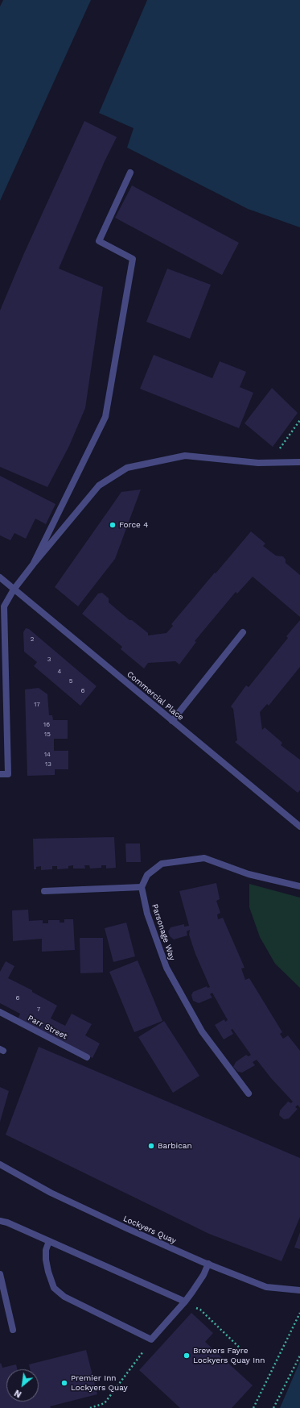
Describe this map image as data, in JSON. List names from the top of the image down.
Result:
{
  "streets": {
    "street": [
      "Commercial Place",
      "Parsonage Way",
      "Parr Street",
      "Lockyers Quay"
    ]
  },
  "places": [
    "Force 4",
    "Barbican",
    "Brewers Fayre Lockyers Quay Inn",
    "Premier Inn Lockyers Quay"
  ],
  "house_numbers": [
    "2",
    "3",
    "4",
    "5",
    "6",
    "17",
    "16",
    "15",
    "14",
    "13",
    "6",
    "7"
  ],
  "north": "bottom left"
}
